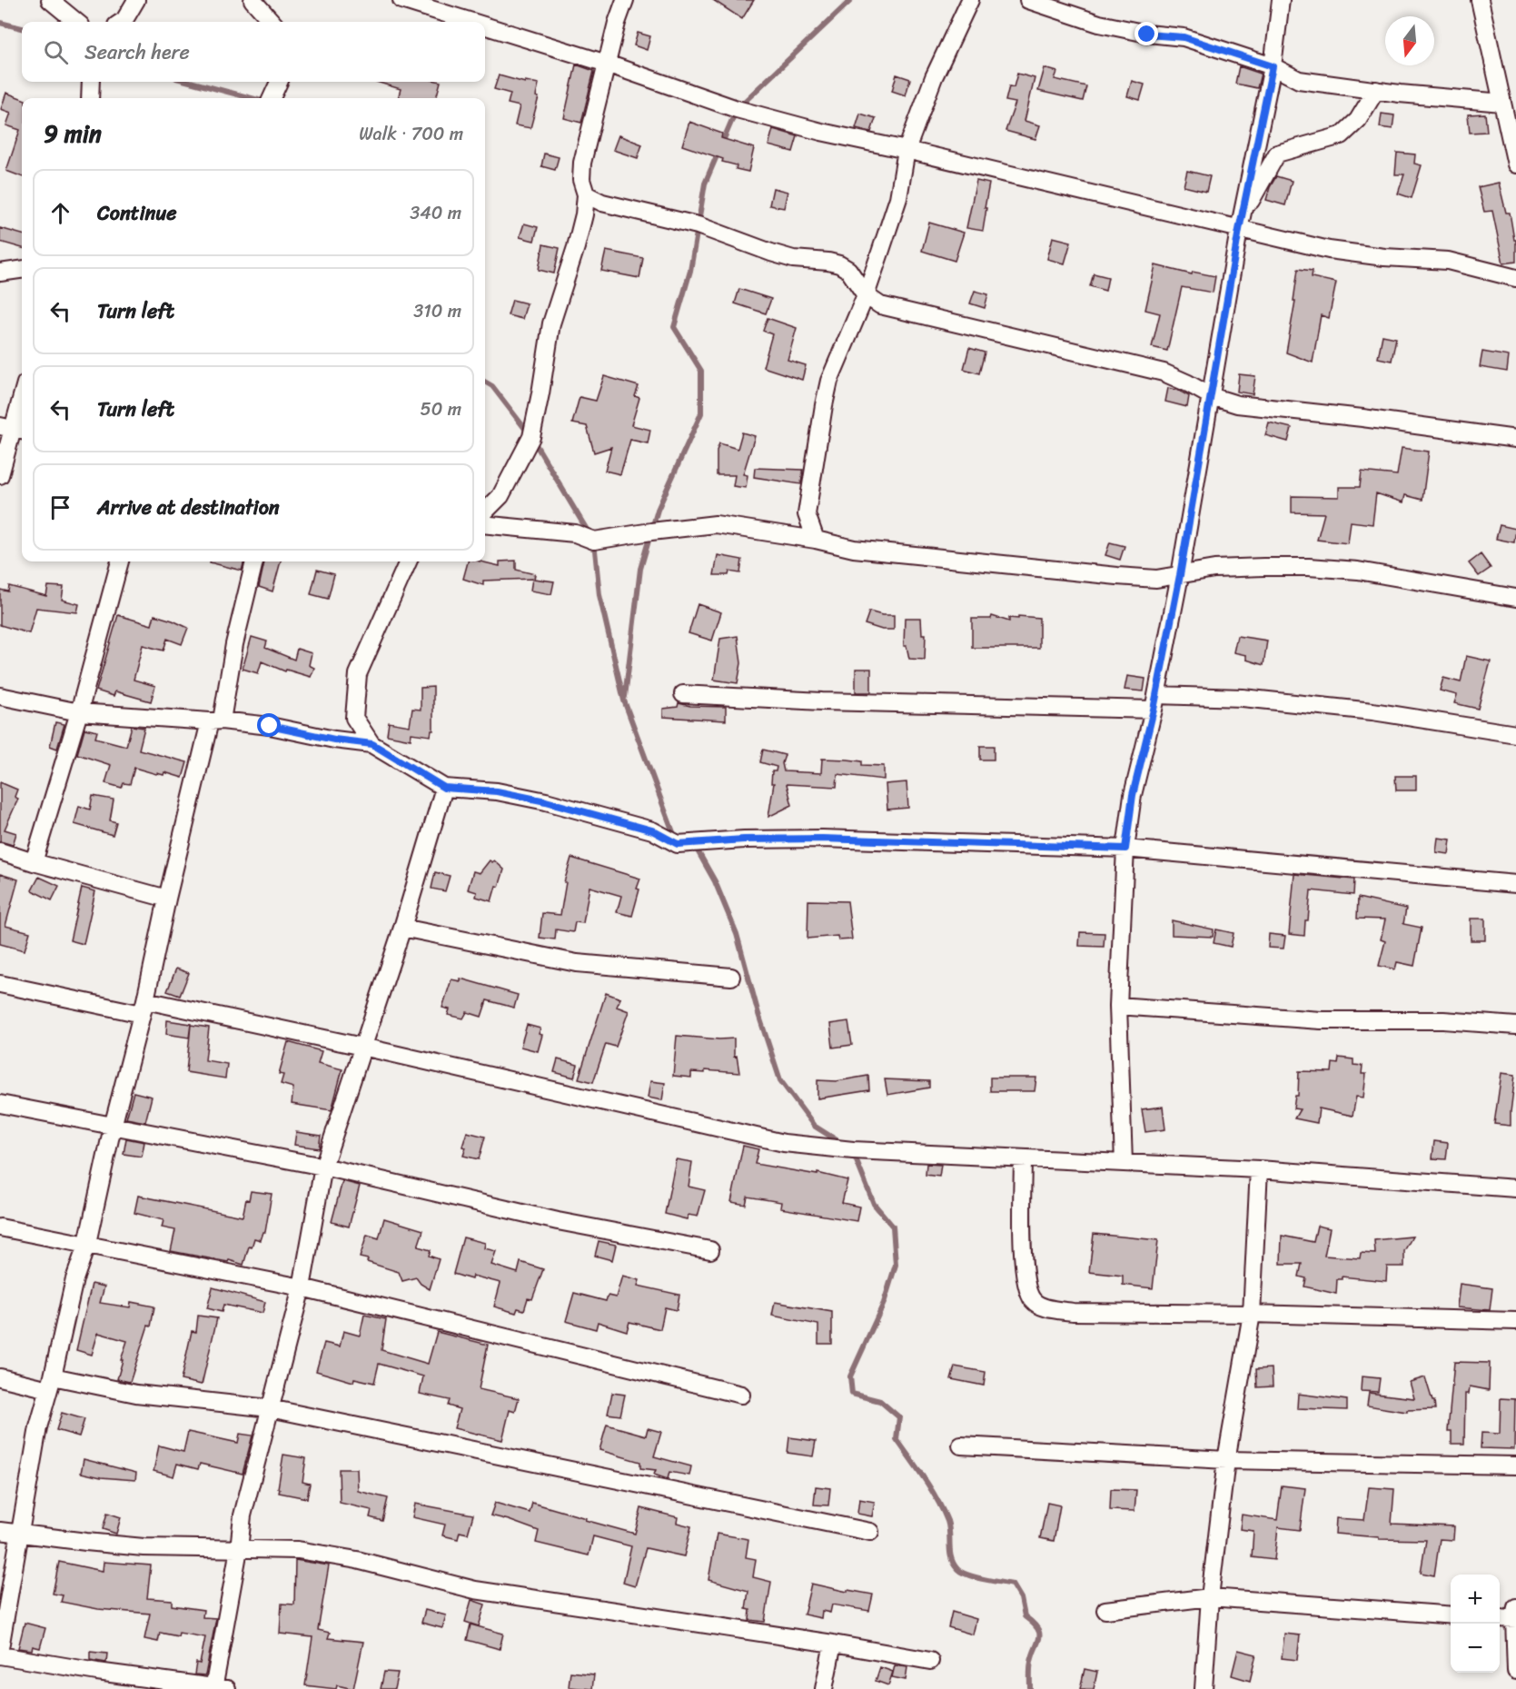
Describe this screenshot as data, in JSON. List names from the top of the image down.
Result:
{
  "north": "bottom",
  "page": {
    "search": "Search here",
    "heading": ["9 min", "Walk · 700 m"],
    "list": [
      ["Continue", "340 m"],
      ["Turn left", "310 m"],
      ["Turn left", "50 m"],
      "Arrive at destination"
    ],
    "map_buttons": ["+", "−"]
  }
}
